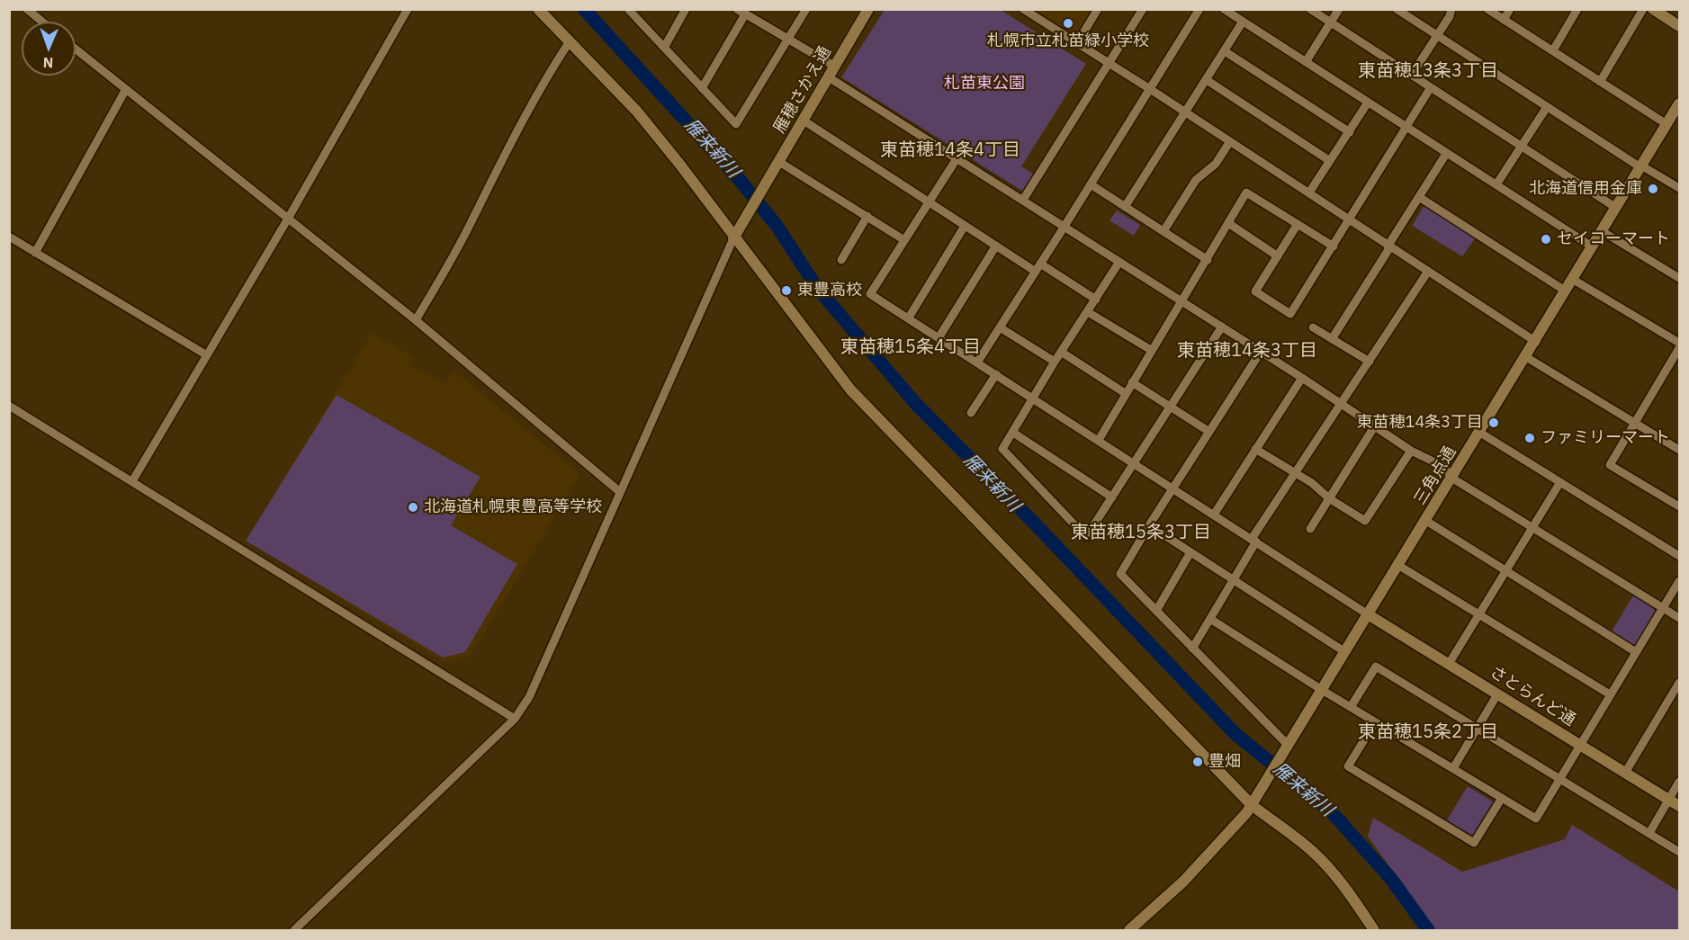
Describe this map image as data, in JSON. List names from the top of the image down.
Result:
{
  "streets": {
    "street": ["雁穂さかえ通", "三角点通", "さとらんど通"]
  },
  "crossings": [
    ["三角点通", "さとらんど通"]
  ],
  "districts": [
    "東苗穂13条3丁目",
    "東苗穂14条4丁目",
    "東苗穂15条4丁目",
    "東苗穂14条3丁目",
    "東苗穂15条3丁目",
    "東苗穂15条2丁目"
  ],
  "water": ["雁来新川"],
  "parks": ["札苗東公園"],
  "places": [
    "札幌市立札苗緑小学校",
    "北海道信用金庫",
    "セイコーマート",
    "東豊高校",
    "東苗穂14条3丁目",
    "ファミリーマート",
    "北海道札幌東豊高等学校",
    "豊畑"
  ],
  "north": "bottom"
}
